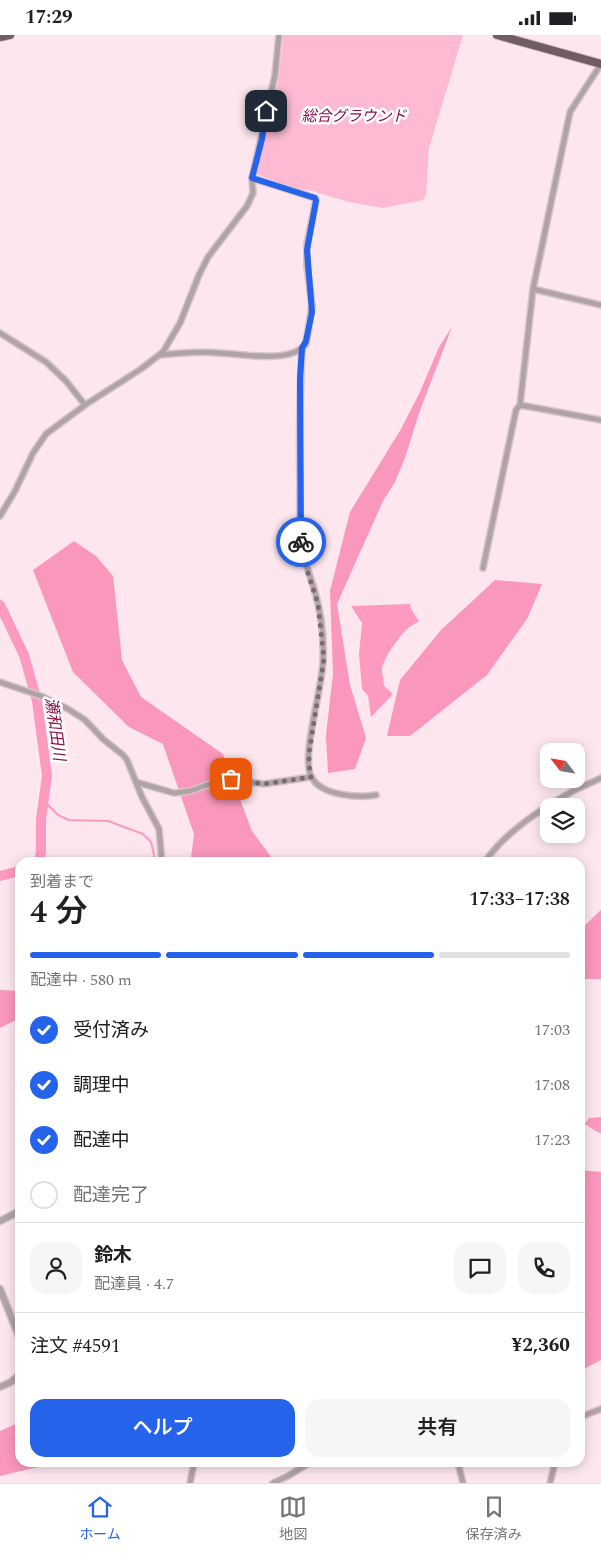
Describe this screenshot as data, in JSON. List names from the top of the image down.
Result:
{
  "water": ["瀬和田川"],
  "parks": ["総合グラウンド"],
  "north": "top left",
  "page": {
    "status": "17:29",
    "heading": ["4 分", "到着まで", "17:33–17:38"],
    "panel": [
      "鈴木",
      "配達員 · 4.7",
      "注文 #4591",
      "¥2,360"
    ],
    "bar": "配達中 · 580 m",
    "list": [
      ["受付済み", "17:03"],
      ["調理中", "17:08"],
      ["配達中", "17:23"],
      "配達完了"
    ],
    "buttons": ["ヘルプ", "共有"],
    "tabs": ["ホーム", "地図", "保存済み"]
  }
}
